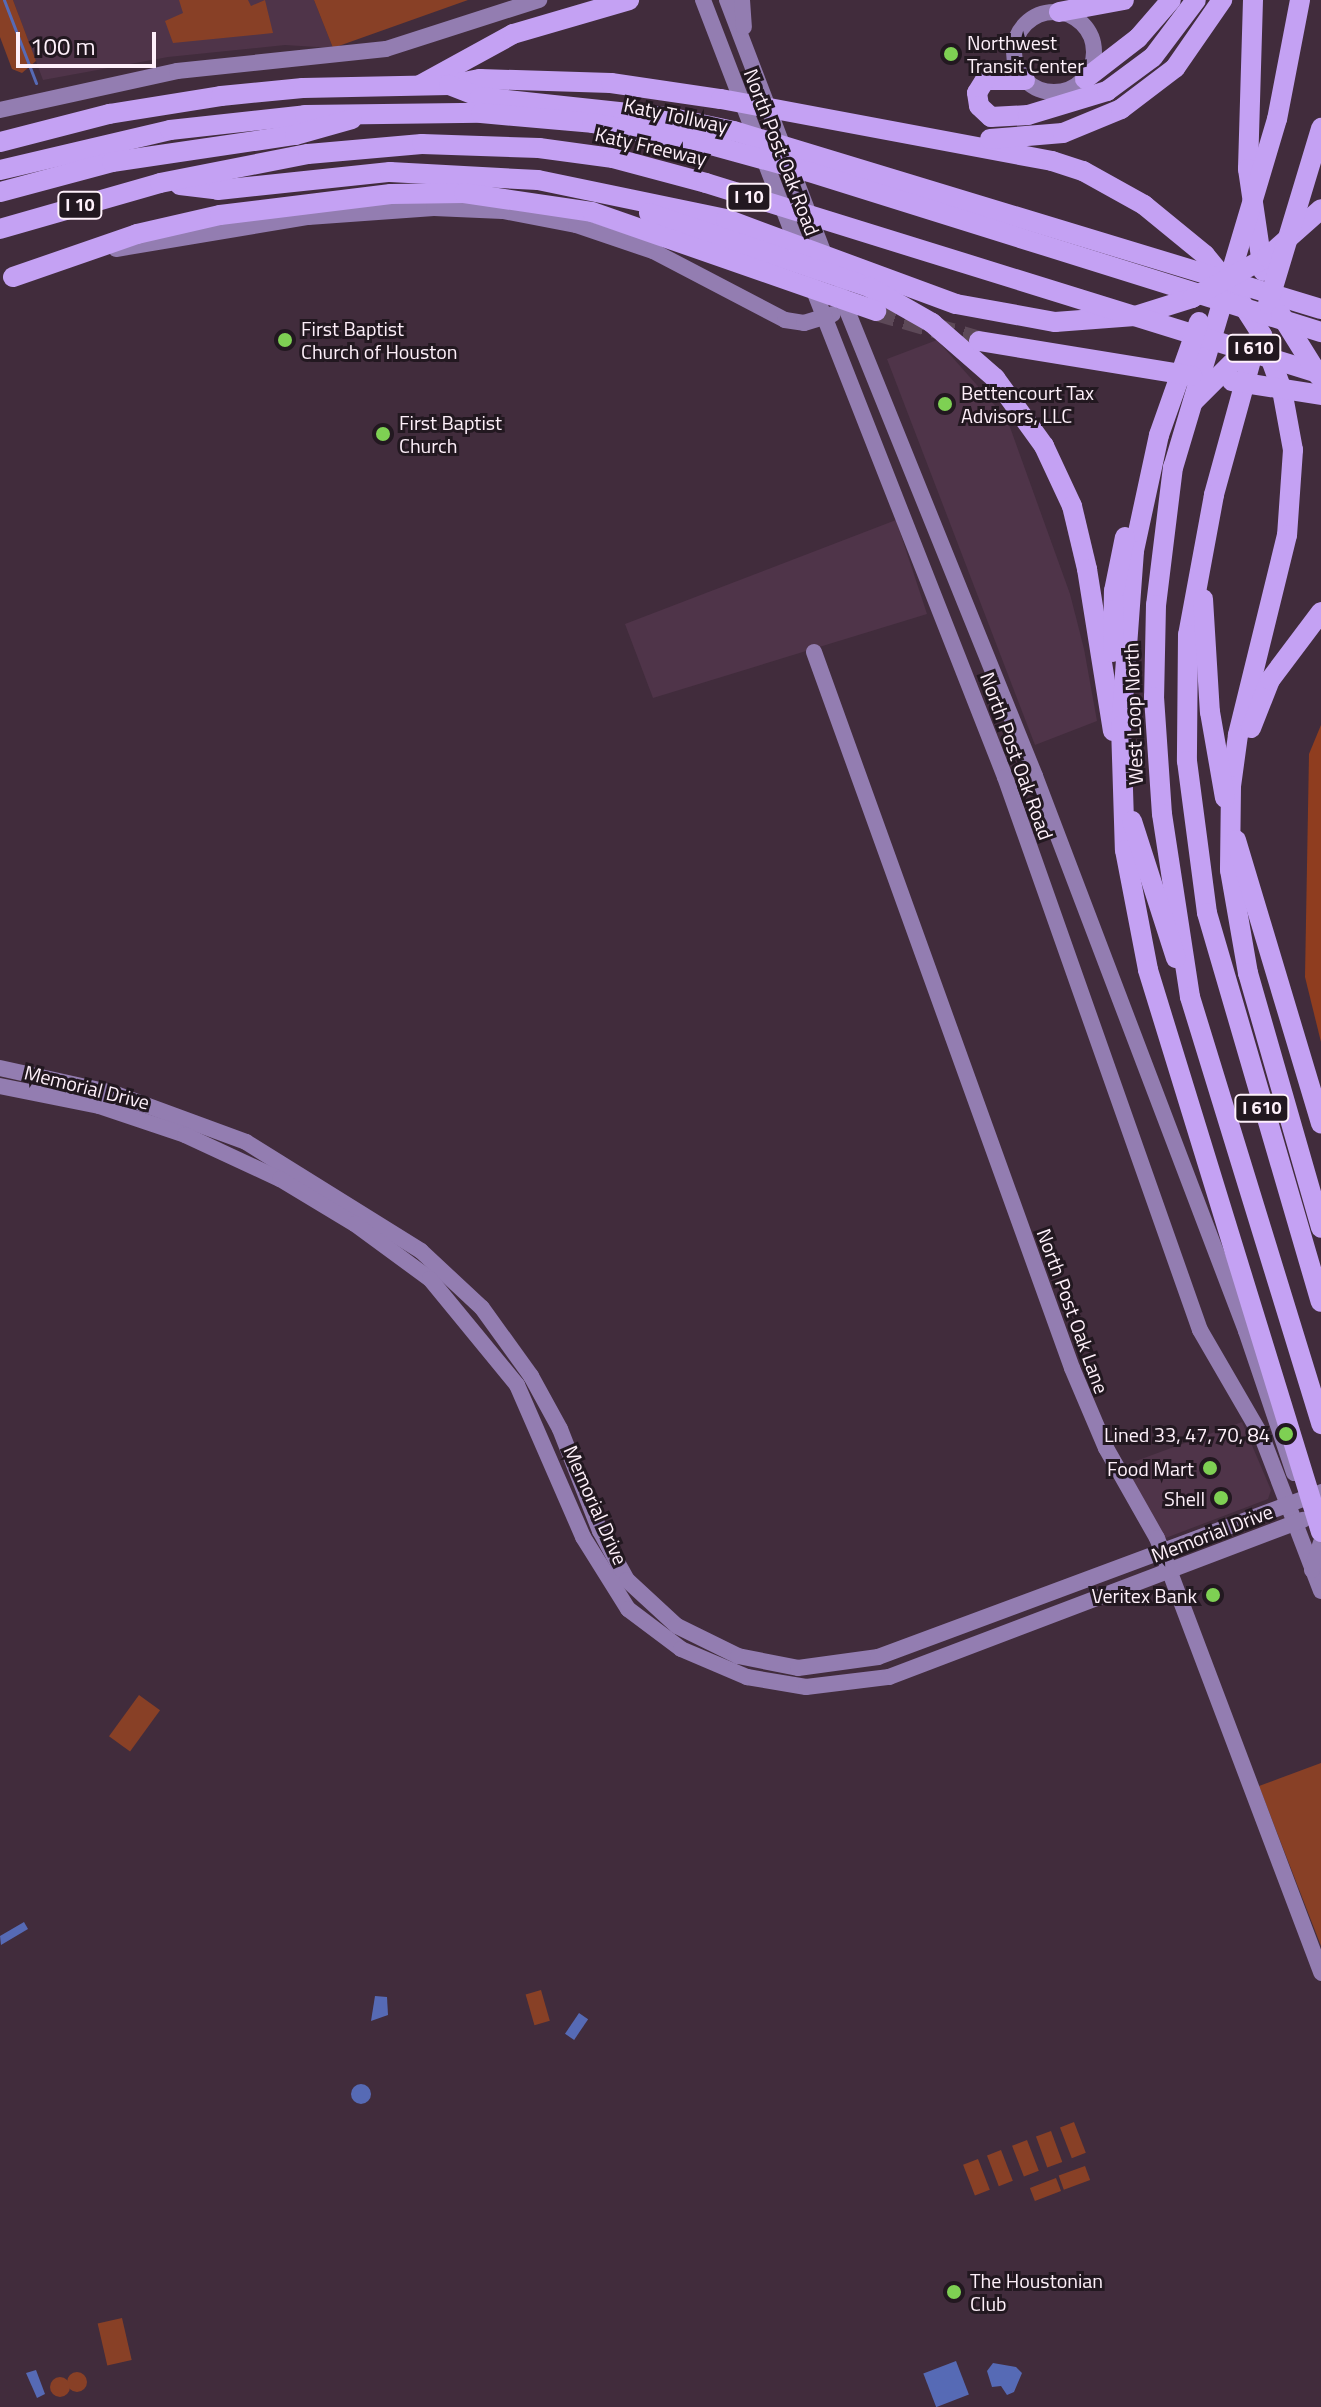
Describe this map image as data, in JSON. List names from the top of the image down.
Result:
{
  "streets": {
    "highway": [
      "Katy Tollway",
      "Katy Freeway",
      "I 10",
      "I 610",
      "West Loop North"
    ],
    "main road": ["North Post Oak Road", "Memorial Drive", "North Post Oak Lane"]
  },
  "crossings": [
    ["North Post Oak Road", "Memorial Drive"],
    ["Memorial Drive", "North Post Oak Lane"]
  ],
  "places": [
    "Northwest Transit Center",
    "First Baptist Church of Houston",
    "Bettencourt Tax Advisors, LLC",
    "First Baptist Church",
    "Lined 33, 47, 70, 84",
    "Food Mart",
    "Shell",
    "Veritex Bank",
    "The Houstonian Club"
  ],
  "scale_bar": "100 m"
}
